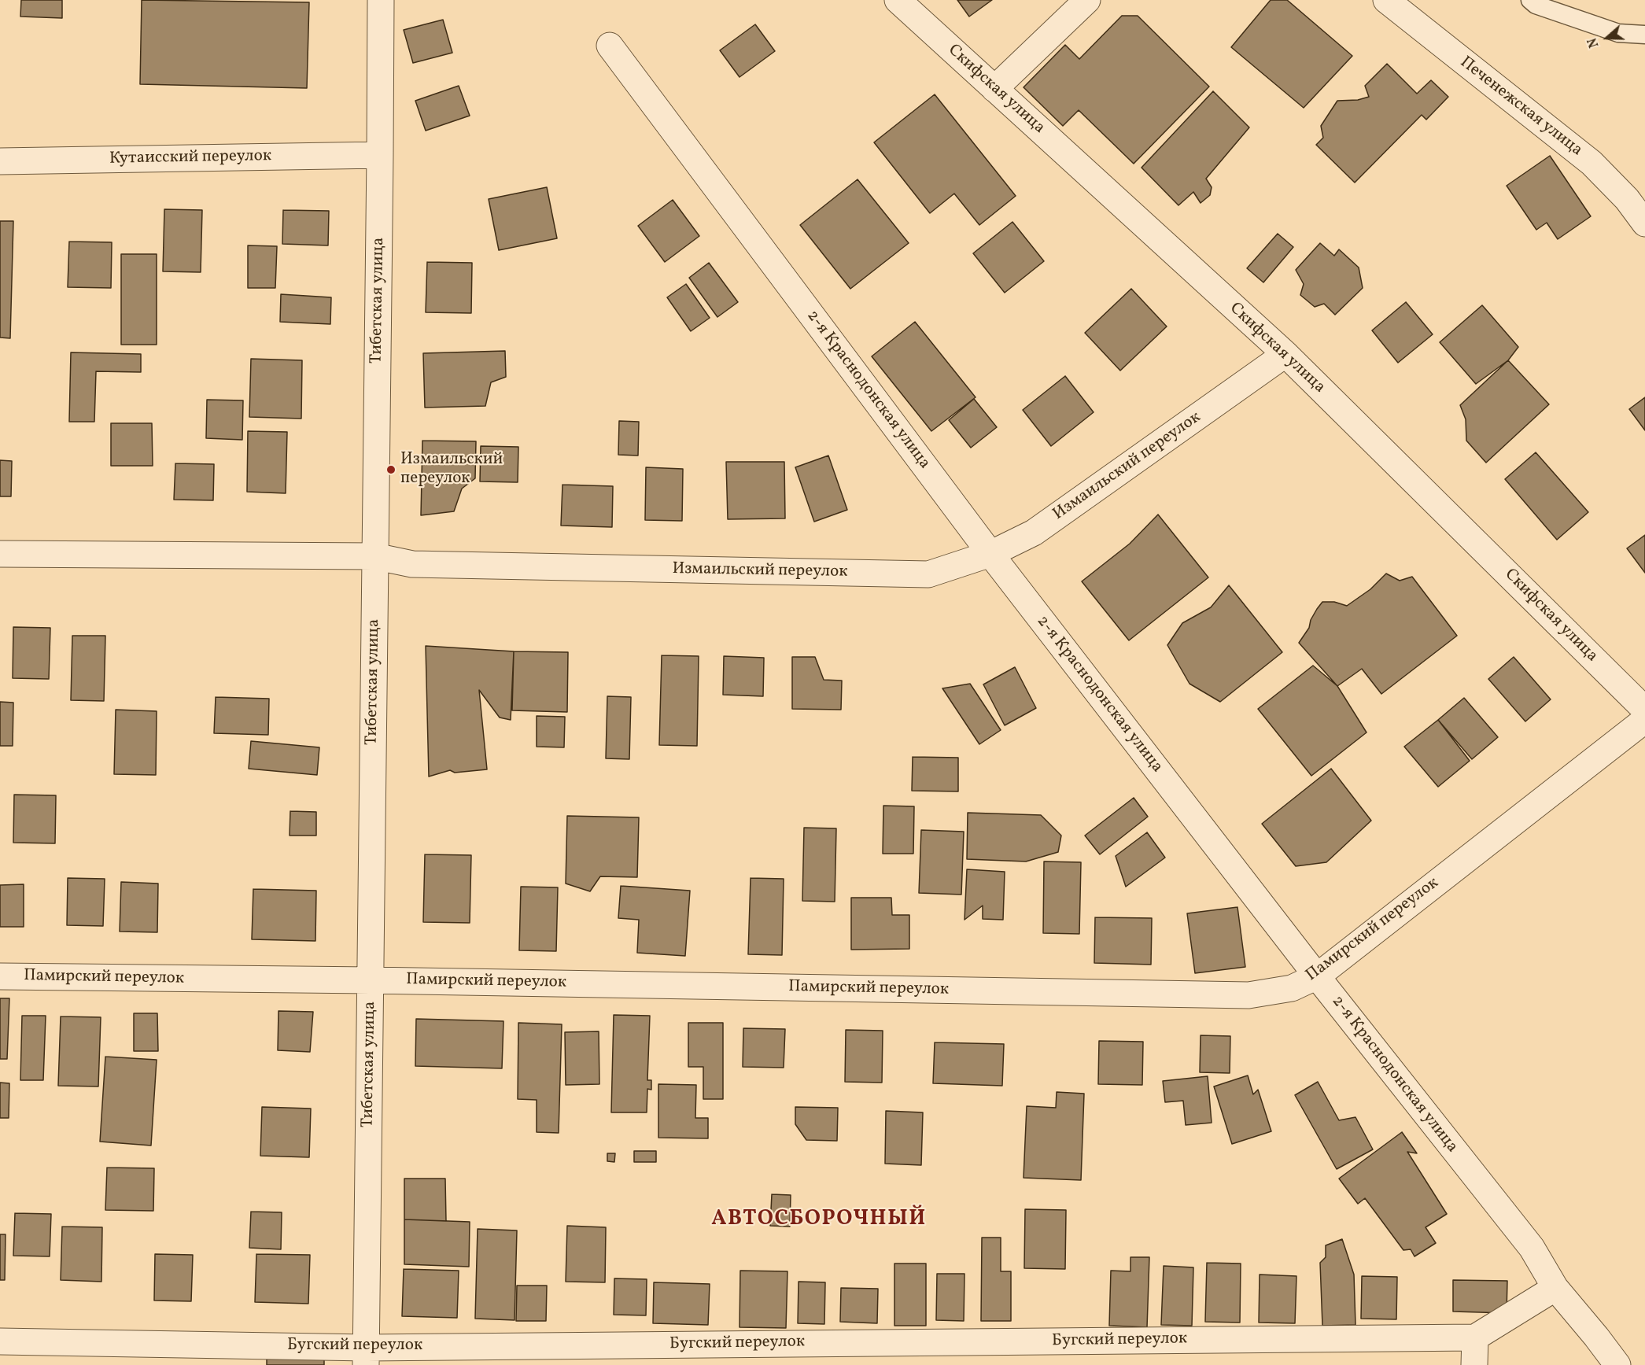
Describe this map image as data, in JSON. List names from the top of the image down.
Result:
{
  "streets": {
    "street": [
      "Скифская улица",
      "Печенежская улица",
      "Кутаисский переулок",
      "Тибетская улица",
      "2-я Краснодонская улица",
      "Измаильский переулок",
      "Памирский переулок",
      "Бугский переулок"
    ]
  },
  "crossings": [
    ["Скифская улица", "Измаильский переулок"],
    ["Скифская улица", "Памирский переулок"],
    ["Кутаисский переулок", "Тибетская улица"],
    ["Тибетская улица", "Измаильский переулок"],
    ["Тибетская улица", "Памирский переулок"],
    ["Тибетская улица", "Бугский переулок"],
    ["2-я Краснодонская улица", "Измаильский переулок"],
    ["2-я Краснодонская улица", "Памирский переулок"]
  ],
  "districts": ["АВТОСБОРОЧНЫЙ"],
  "places": ["Измаильский переулок"],
  "north": "left"
}
